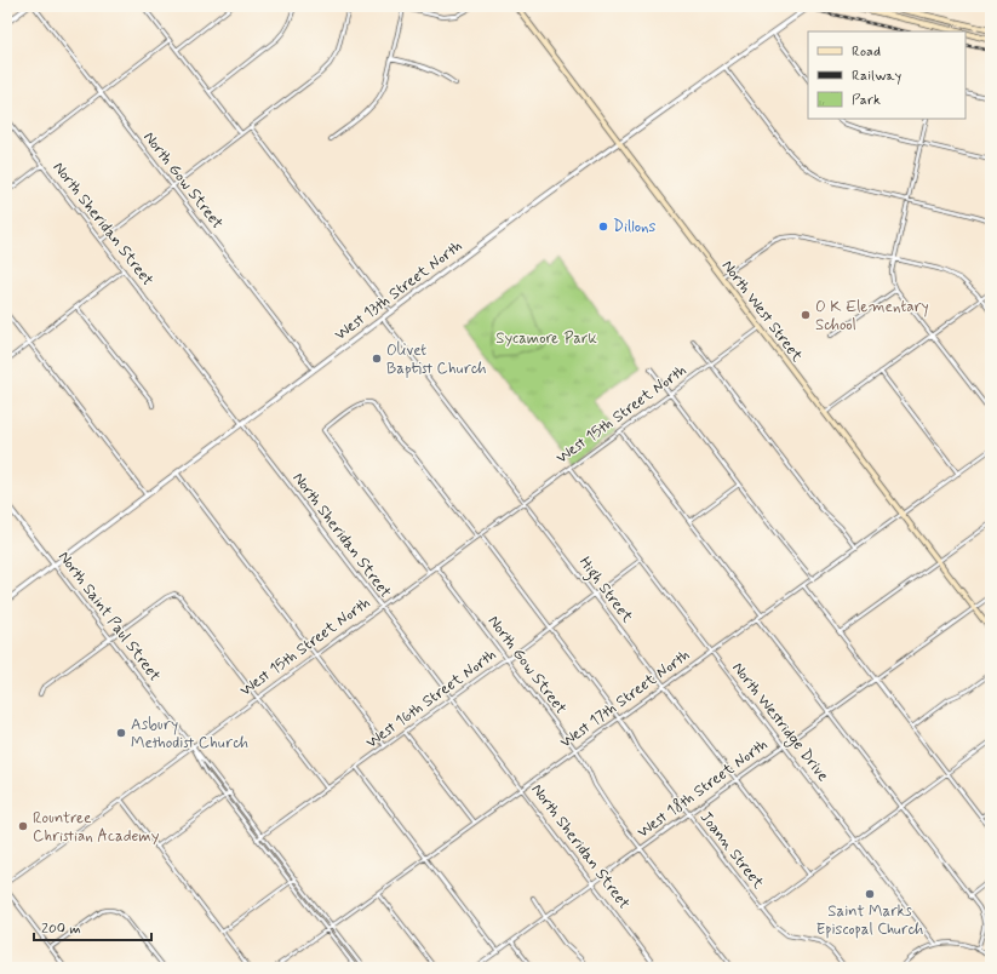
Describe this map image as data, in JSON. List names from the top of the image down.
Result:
{
  "streets": {
    "main road": ["North West Street"],
    "street": [
      "North Gow Street",
      "North Sheridan Street",
      "West 13th Street North",
      "West 15th Street North",
      "High Street",
      "North Saint Paul Street",
      "West 16th Street North",
      "West 17th Street North",
      "North Westridge Drive",
      "West 18th Street North",
      "Joann Street"
    ]
  },
  "crossings": [
    ["North Gow Street", "West 13th Street North"],
    ["North Gow Street", "West 15th Street North"],
    ["North Gow Street", "West 16th Street North"],
    ["North Gow Street", "West 17th Street North"],
    ["North Gow Street", "West 18th Street North"],
    ["North Sheridan Street", "West 13th Street North"],
    ["North Sheridan Street", "West 15th Street North"],
    ["North Sheridan Street", "West 16th Street North"],
    ["North Sheridan Street", "West 17th Street North"],
    ["North Sheridan Street", "West 18th Street North"],
    ["West 13th Street North", "North West Street"],
    ["West 13th Street North", "High Street"],
    ["West 13th Street North", "North Saint Paul Street"],
    ["North West Street", "West 15th Street North"],
    ["North West Street", "West 17th Street North"],
    ["North West Street", "West 18th Street North"],
    ["West 15th Street North", "High Street"],
    ["West 15th Street North", "North Saint Paul Street"],
    ["West 15th Street North", "North Westridge Drive"],
    ["West 15th Street North", "Joann Street"],
    ["High Street", "West 16th Street North"],
    ["High Street", "West 17th Street North"],
    ["High Street", "West 18th Street North"],
    ["North Saint Paul Street", "West 16th Street North"],
    ["North Saint Paul Street", "West 17th Street North"],
    ["West 16th Street North", "North Westridge Drive"],
    ["West 16th Street North", "Joann Street"],
    ["West 17th Street North", "North Westridge Drive"],
    ["West 17th Street North", "Joann Street"],
    ["North Westridge Drive", "West 18th Street North"],
    ["West 18th Street North", "Joann Street"]
  ],
  "parks": ["Sycamore Park"],
  "places": [
    "Dillons",
    "O K Elementary School",
    "Olivet Baptist Church",
    "Asbury Methodist Church",
    "Rountree Christian Academy",
    "Saint Marks Episcopal Church"
  ],
  "legend": ["Road", "Railway", "Park"],
  "scale_bar": "200 m"
}
